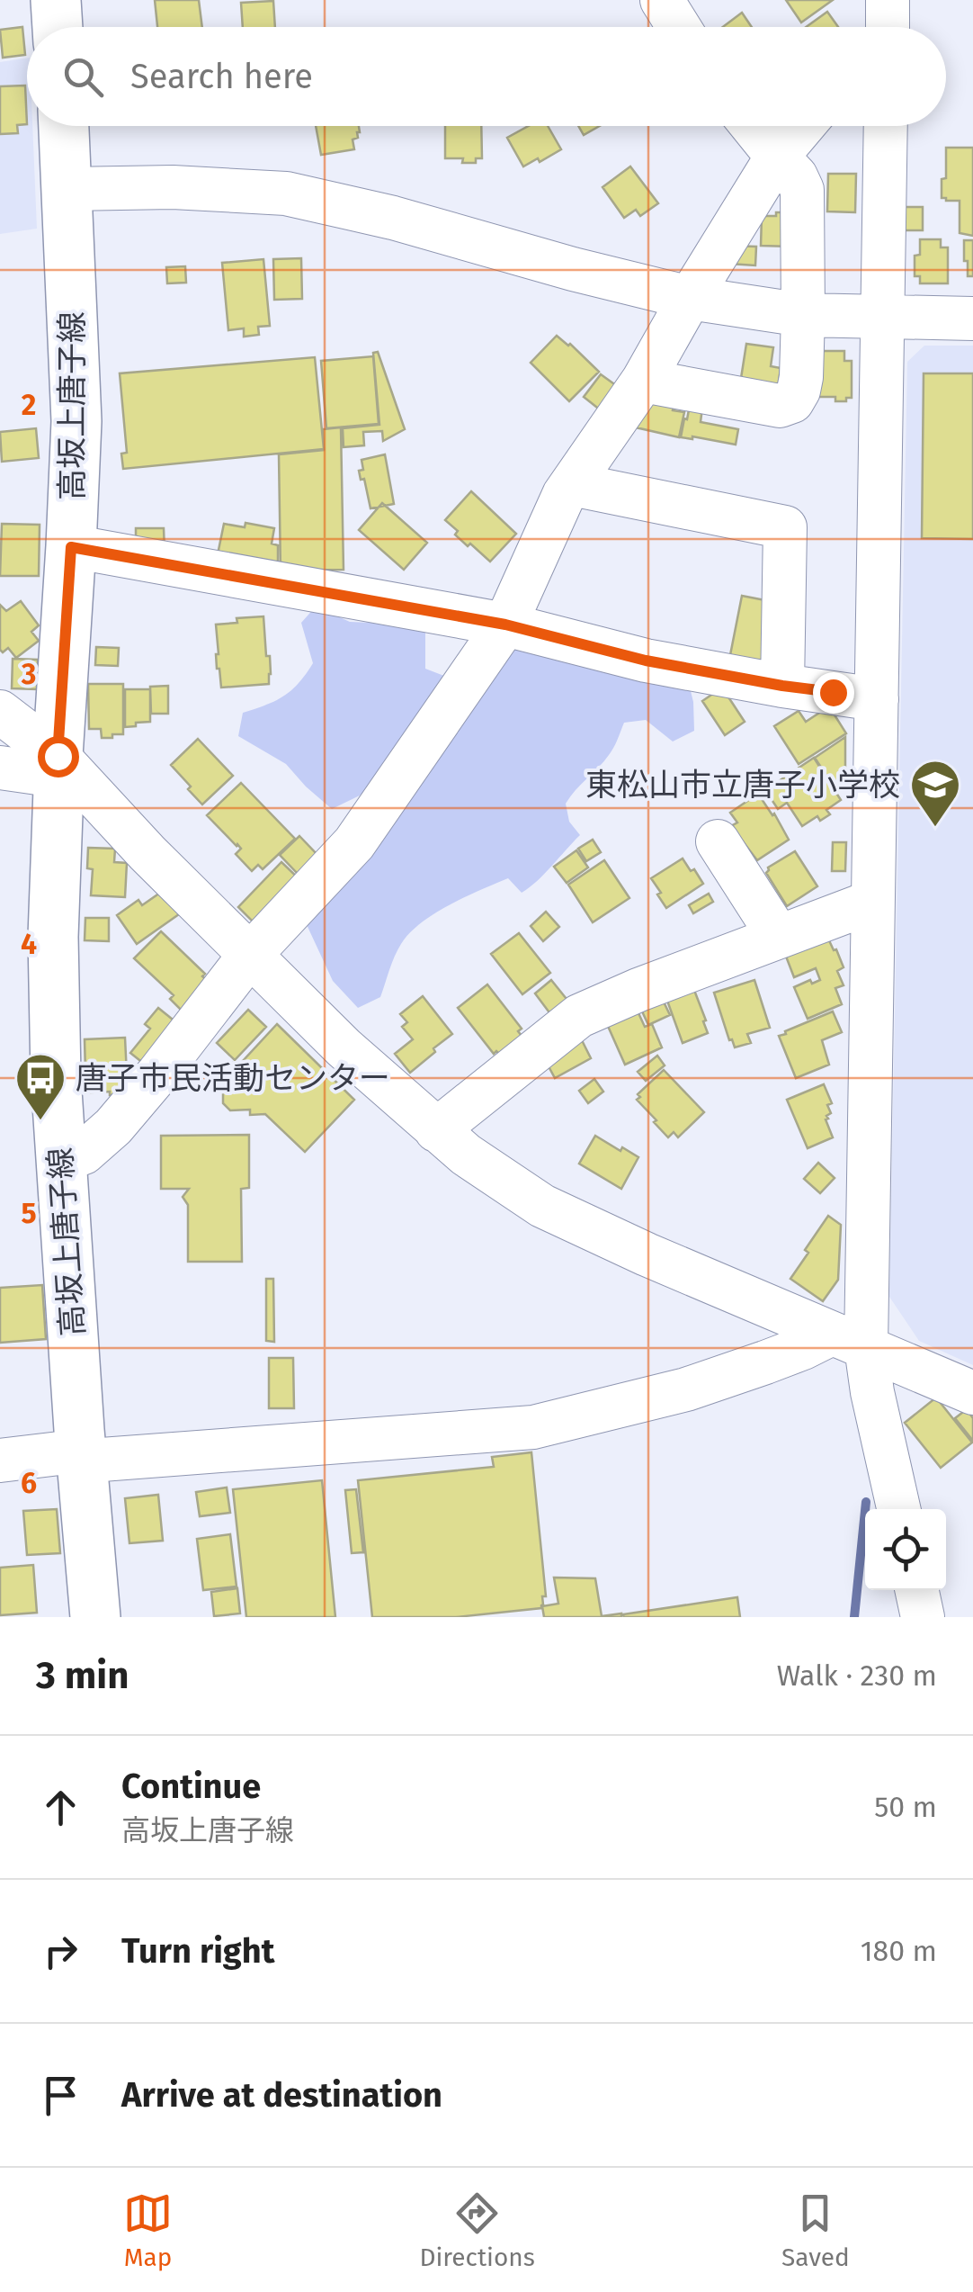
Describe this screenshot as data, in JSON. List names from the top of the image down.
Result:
{
  "streets": {
    "main road": ["高坂上唐子線"]
  },
  "places": {
    "school or university": ["東松山市立唐子小学校"],
    "bus stop": ["唐子市民活動センター"]
  },
  "page": {
    "search": "Search here",
    "heading": ["3 min", "Walk · 230 m"],
    "list": [
      ["Continue", "高坂上唐子線", "50 m"],
      ["Turn right", "180 m"],
      "Arrive at destination"
    ],
    "nav": ["Map", "Directions", "Saved"]
  },
  "grid": {
    "rows": [
      "2",
      "3",
      "4",
      "5",
      "6"
    ]
  }
}
